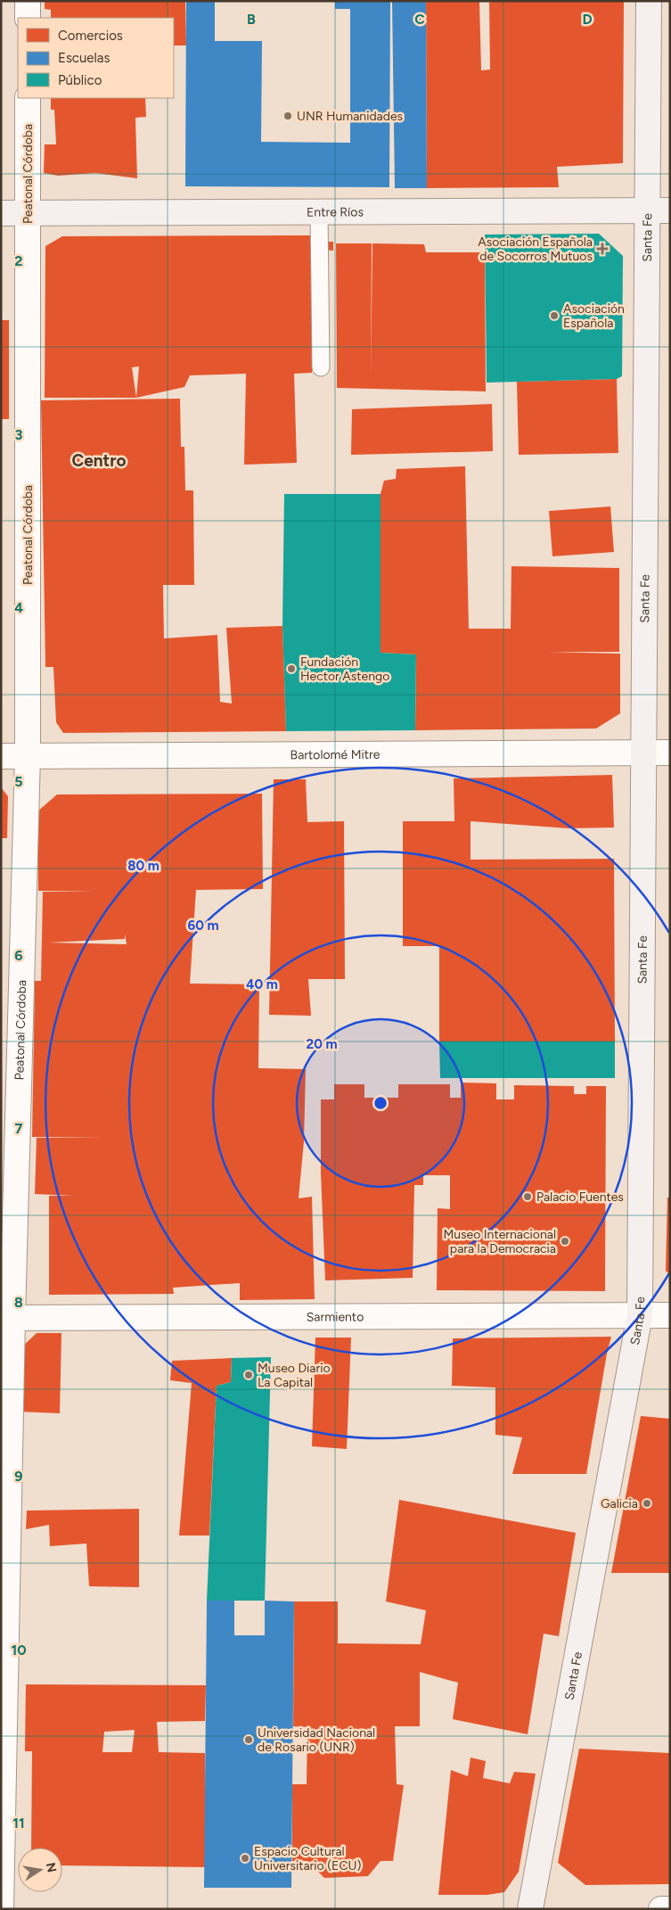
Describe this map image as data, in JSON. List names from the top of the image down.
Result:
{
  "streets": {
    "main road": ["Entre Ríos", "Santa Fe"],
    "street": ["Peatonal Córdoba", "Bartolomé Mitre", "Sarmiento"]
  },
  "crossings": [
    ["Peatonal Córdoba", "Entre Ríos"],
    ["Peatonal Córdoba", "Bartolomé Mitre"],
    ["Peatonal Córdoba", "Sarmiento"],
    ["Entre Ríos", "Santa Fe"],
    ["Santa Fe", "Bartolomé Mitre"],
    ["Santa Fe", "Sarmiento"]
  ],
  "districts": ["Centro"],
  "places": {
    "other": [
      "UNR Humanidades",
      "Asociación Española",
      "Fundación Hector Astengo",
      "Palacio Fuentes",
      "Museo Internacional para la Democracia",
      "Museo Diario La Capital",
      "Galicia",
      "Universidad Nacional de Rosario (UNR)",
      "Espacio Cultural Universitario (ECU)"
    ],
    "health": ["Asociación Española de Socorros Mutuos"]
  },
  "legend": ["Comercios", "Escuelas", "Público"],
  "north": "right",
  "grid": {
    "columns": ["B", "C", "D"],
    "rows": [
      "2",
      "3",
      "4",
      "5",
      "6",
      "7",
      "8",
      "9",
      "10",
      "11"
    ]
  },
  "rings": [
    "80 m",
    "60 m",
    "40 m",
    "20 m"
  ]
}
